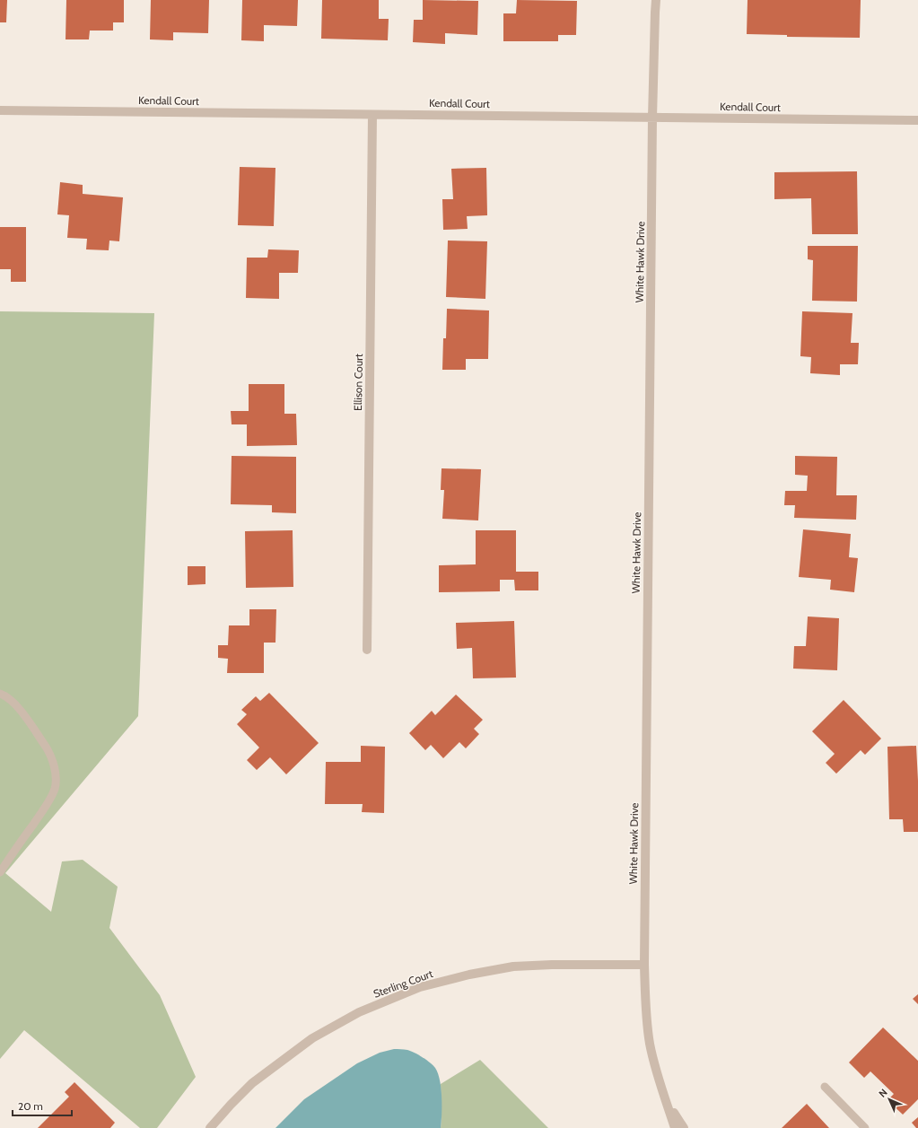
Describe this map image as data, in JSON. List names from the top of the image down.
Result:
{
  "streets": {
    "street": [
      "Kendall Court",
      "White Hawk Drive",
      "Ellison Court",
      "Sterling Court"
    ]
  },
  "crossings": [
    ["Kendall Court", "White Hawk Drive"],
    ["Kendall Court", "Ellison Court"],
    ["White Hawk Drive", "Sterling Court"]
  ],
  "scale_bar": "20 m",
  "north": "top left"
}
